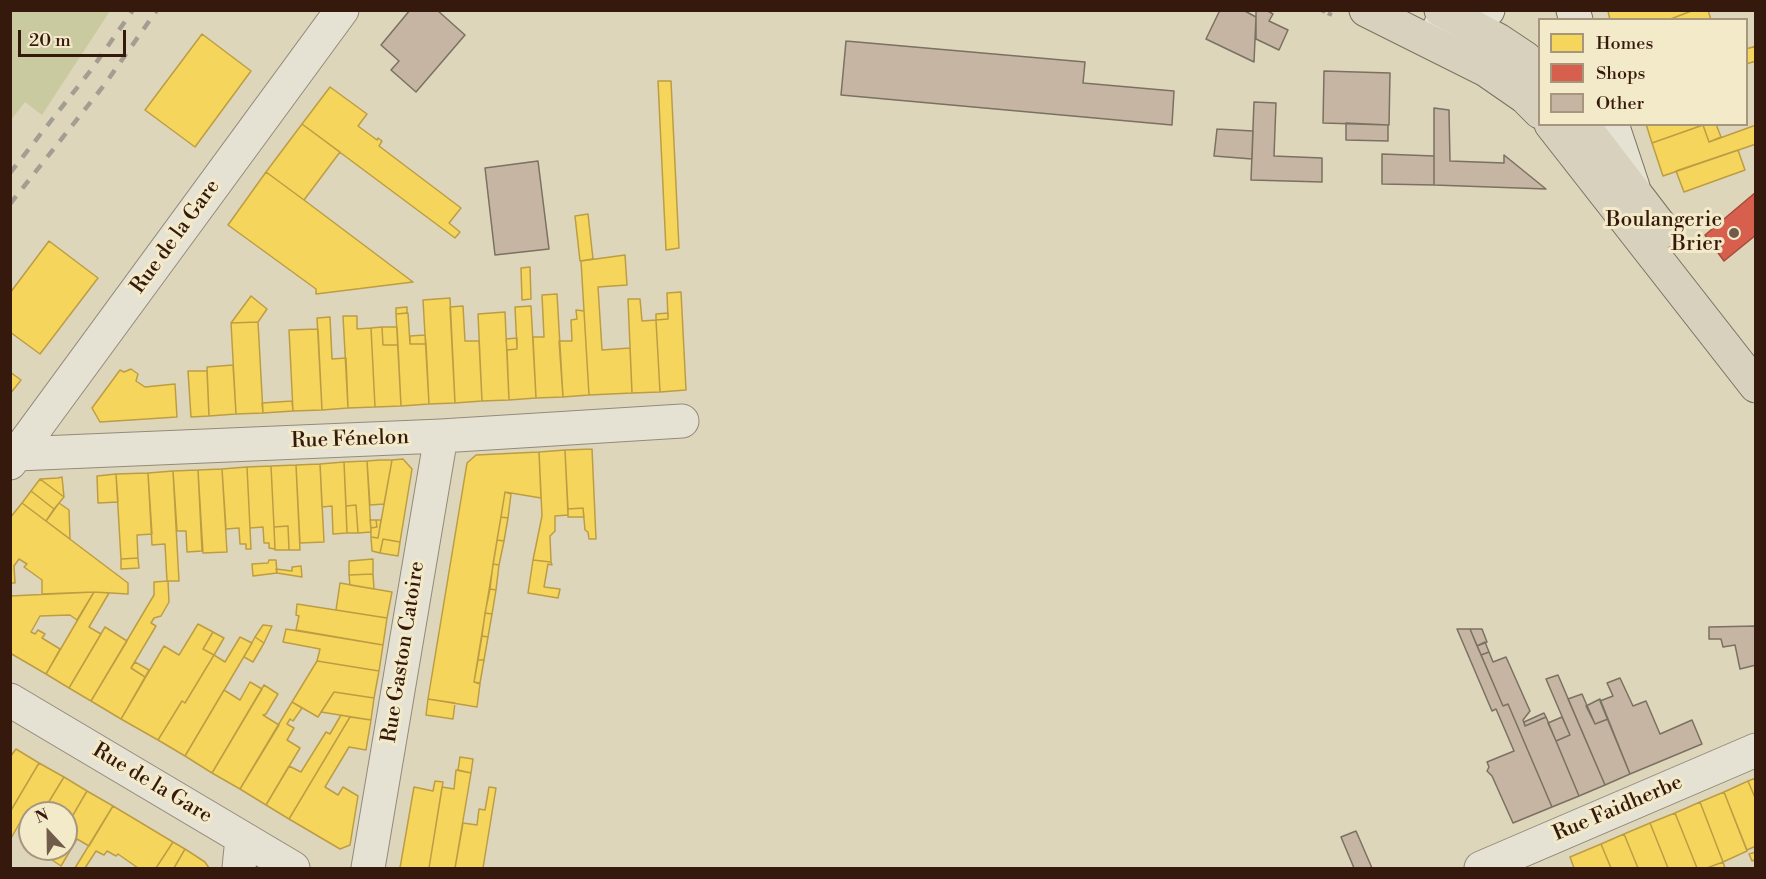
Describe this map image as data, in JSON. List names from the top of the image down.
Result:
{
  "streets": {
    "street": [
      "Rue de la Gare",
      "Rue Fénelon",
      "Rue Gaston Catoire",
      "Rue Faidherbe"
    ]
  },
  "crossings": [
    ["Rue de la Gare", "Rue Fénelon"],
    ["Rue Fénelon", "Rue Gaston Catoire"]
  ],
  "places": ["Boulangerie Brier"],
  "legend": ["Homes", "Shops", "Other"],
  "scale_bar": "20 m",
  "north": "top"
}
